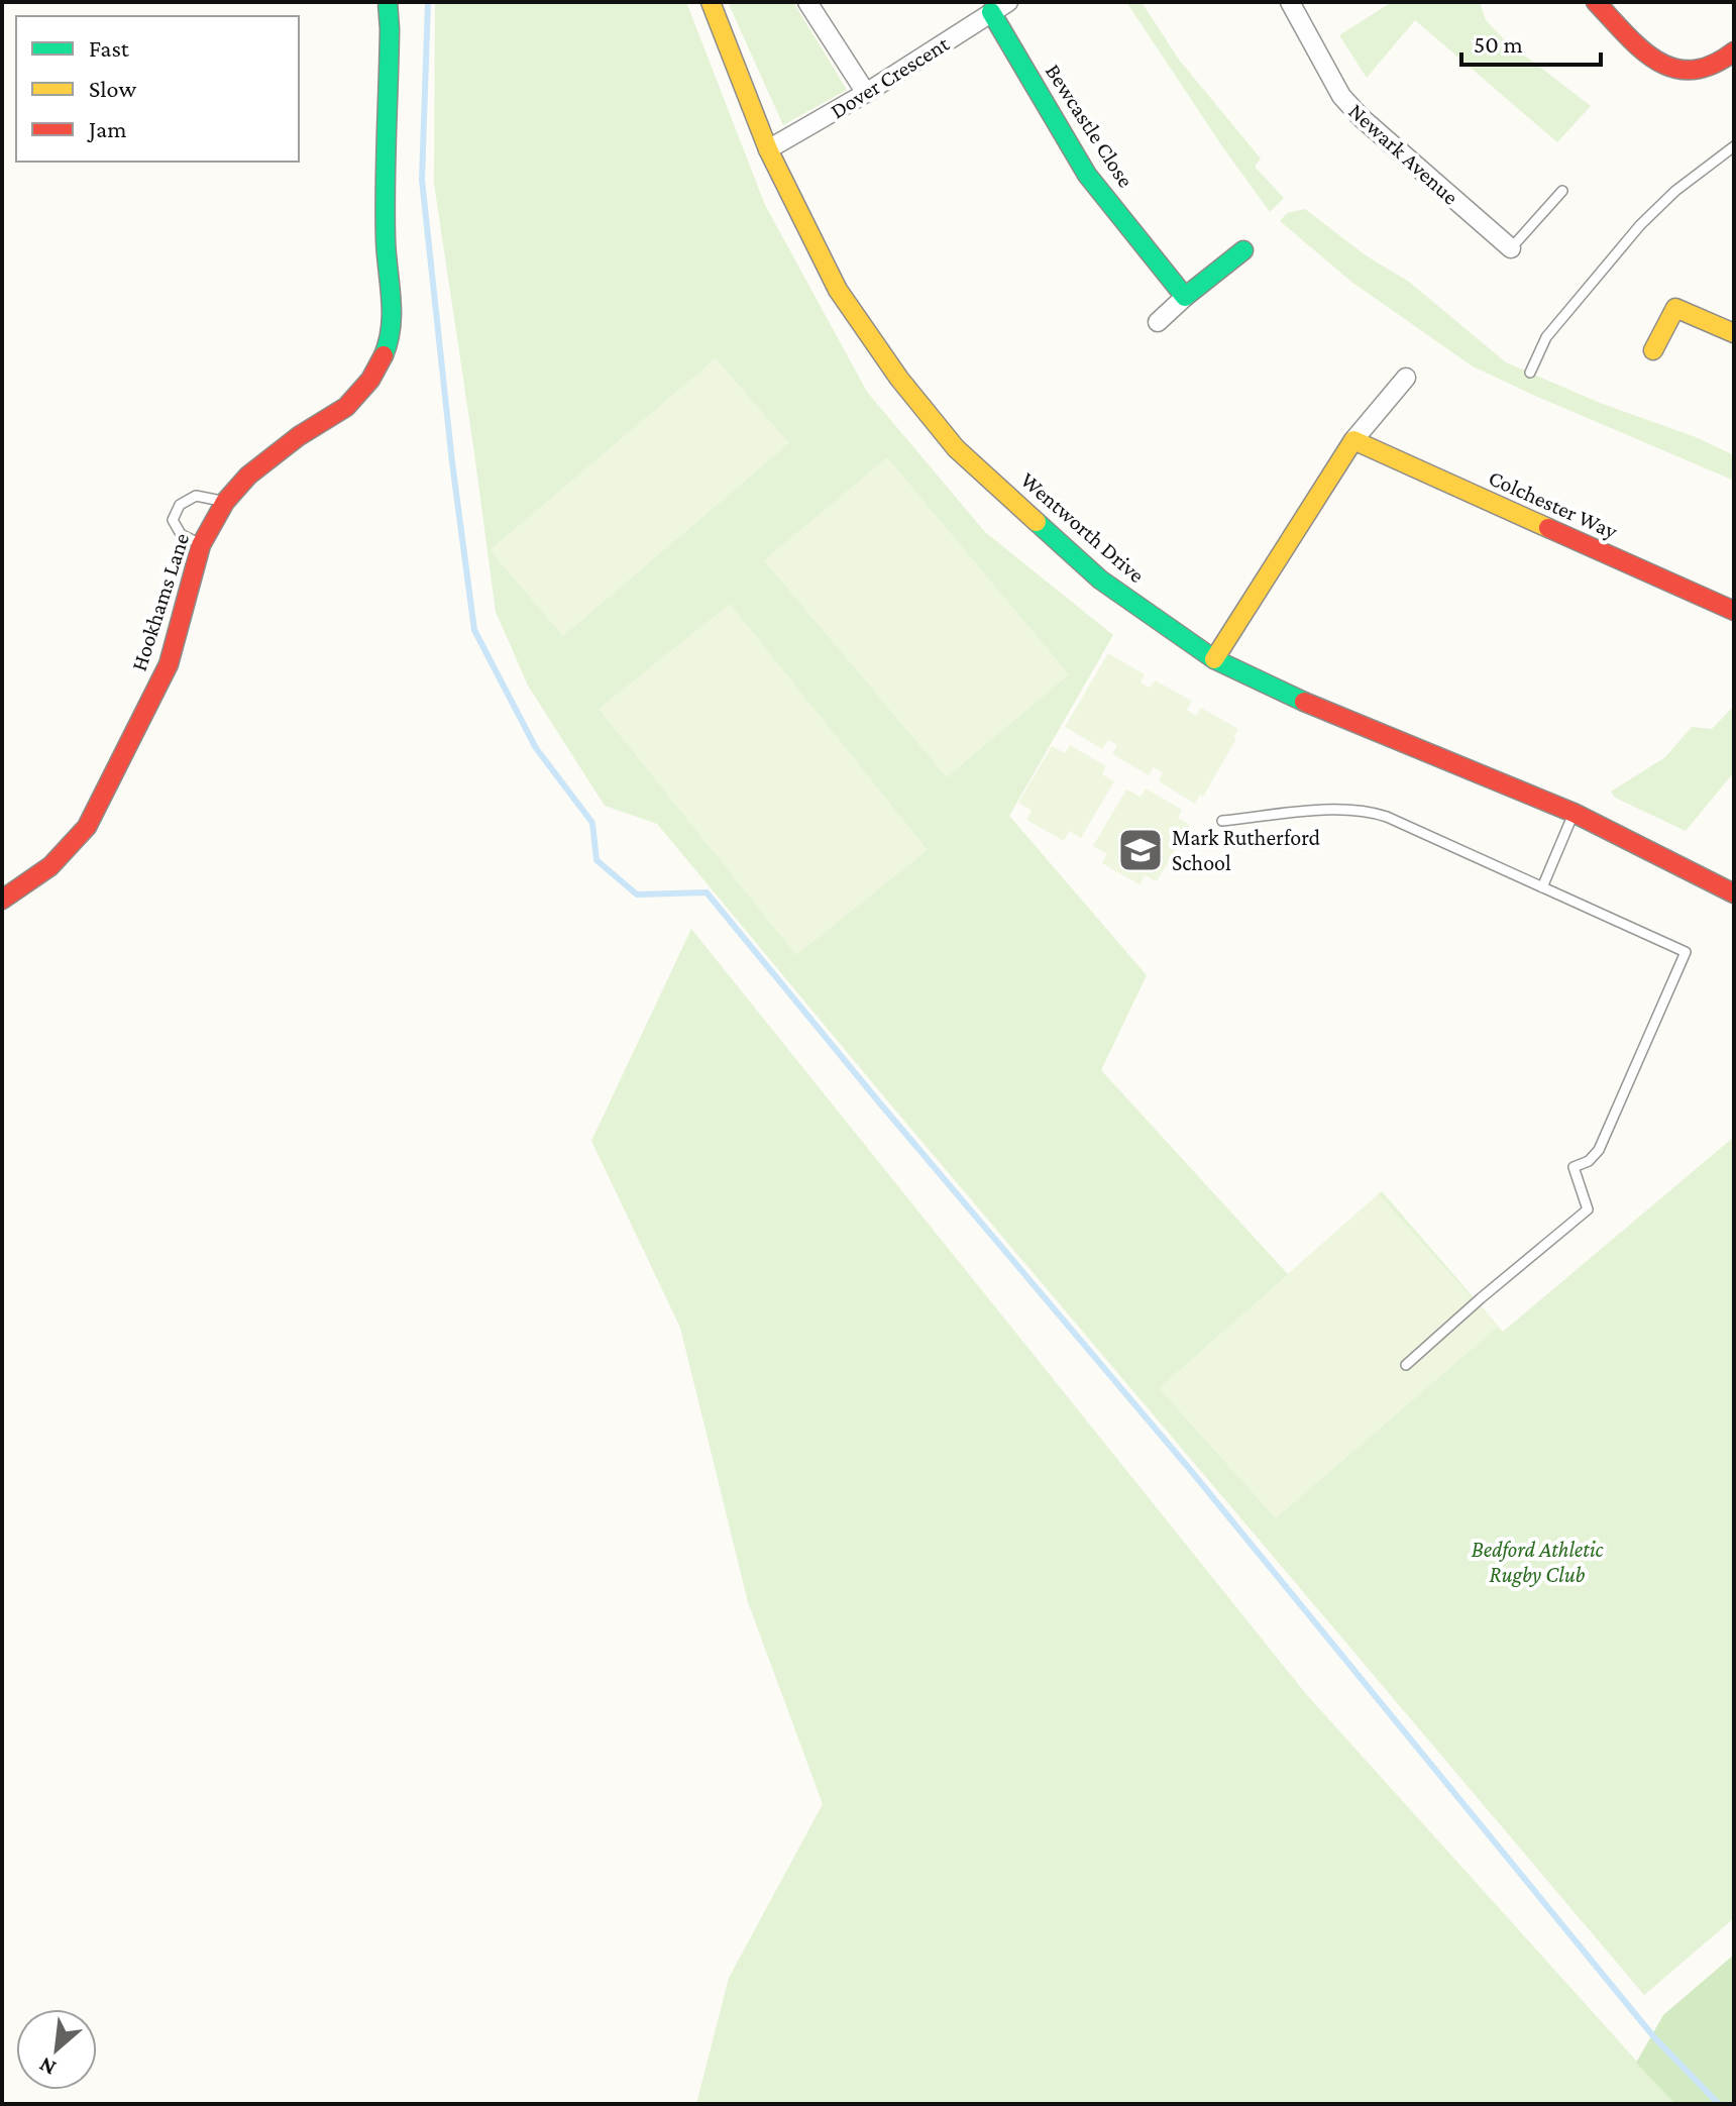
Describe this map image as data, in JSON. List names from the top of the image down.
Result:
{
  "streets": {
    "street": [
      "Dover Crescent",
      "Bewcastle Close",
      "Newark Avenue",
      "Colchester Way",
      "Wentworth Drive",
      "Hookhams Lane"
    ]
  },
  "crossings": [
    ["Dover Crescent", "Bewcastle Close"],
    ["Dover Crescent", "Wentworth Drive"]
  ],
  "parks": ["Bedford Athletic Rugby Club"],
  "places": {
    "school or university": ["Mark Rutherford School"]
  },
  "legend": ["Fast", "Slow", "Jam"],
  "scale_bar": "50 m",
  "north": "bottom left"
}
